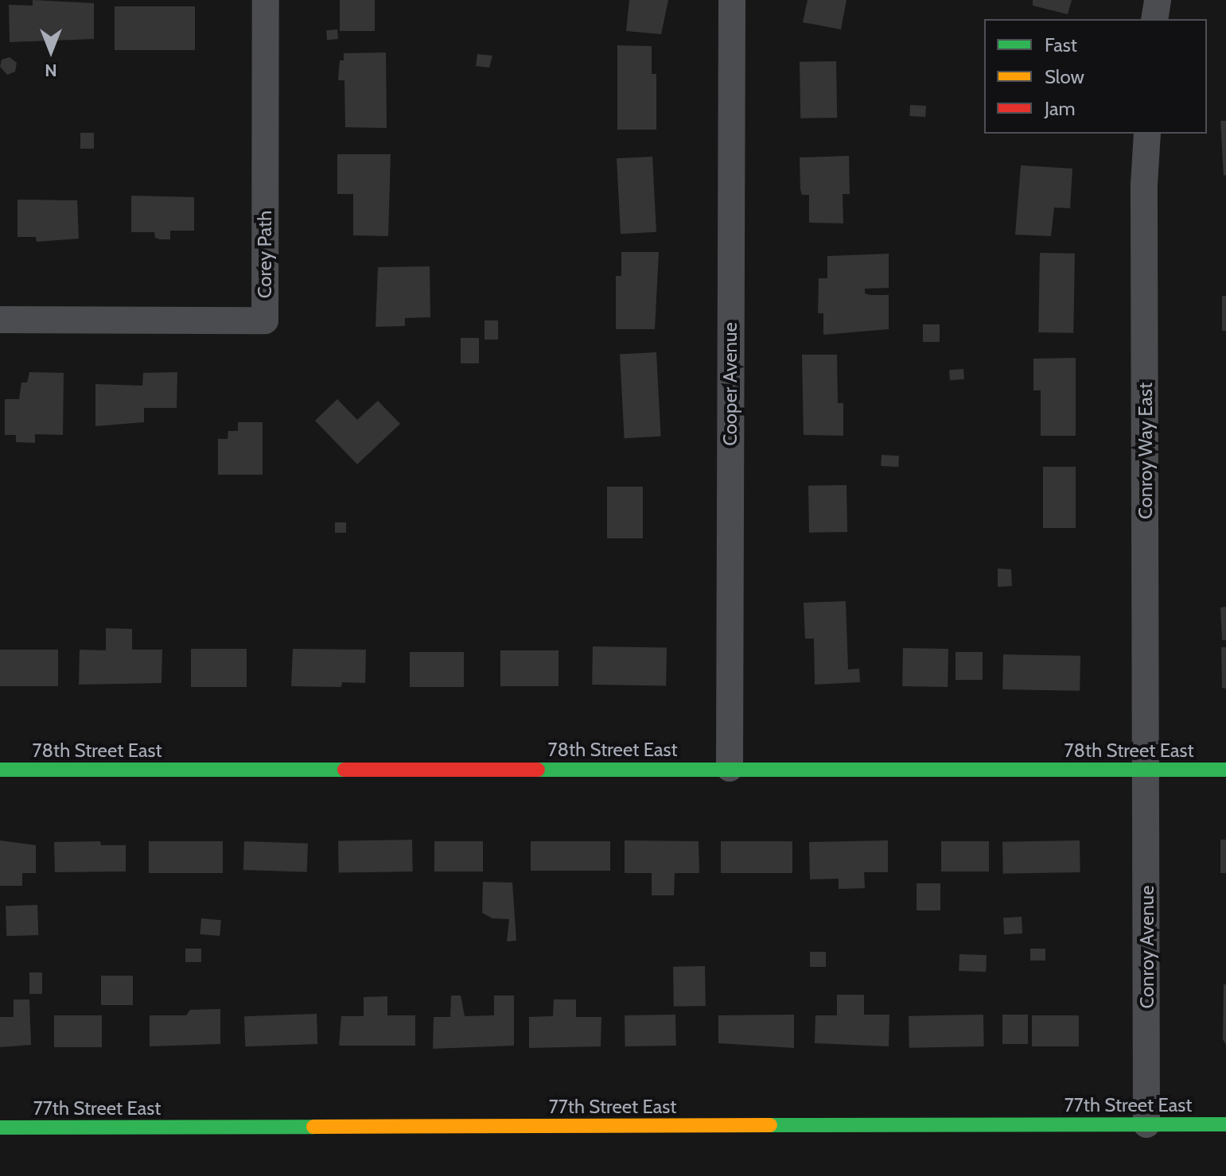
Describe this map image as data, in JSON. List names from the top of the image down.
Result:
{
  "streets": {
    "street": [
      "Corey Path",
      "Cooper Avenue",
      "Conroy Way East",
      "78th Street East",
      "Conroy Avenue",
      "77th Street East"
    ]
  },
  "crossings": [
    ["Cooper Avenue", "78th Street East"],
    ["Conroy Way East", "78th Street East"],
    ["Conroy Way East", "Conroy Avenue"],
    ["78th Street East", "Conroy Avenue"],
    ["Conroy Avenue", "77th Street East"]
  ],
  "legend": ["Fast", "Slow", "Jam"],
  "north": "bottom"
}
